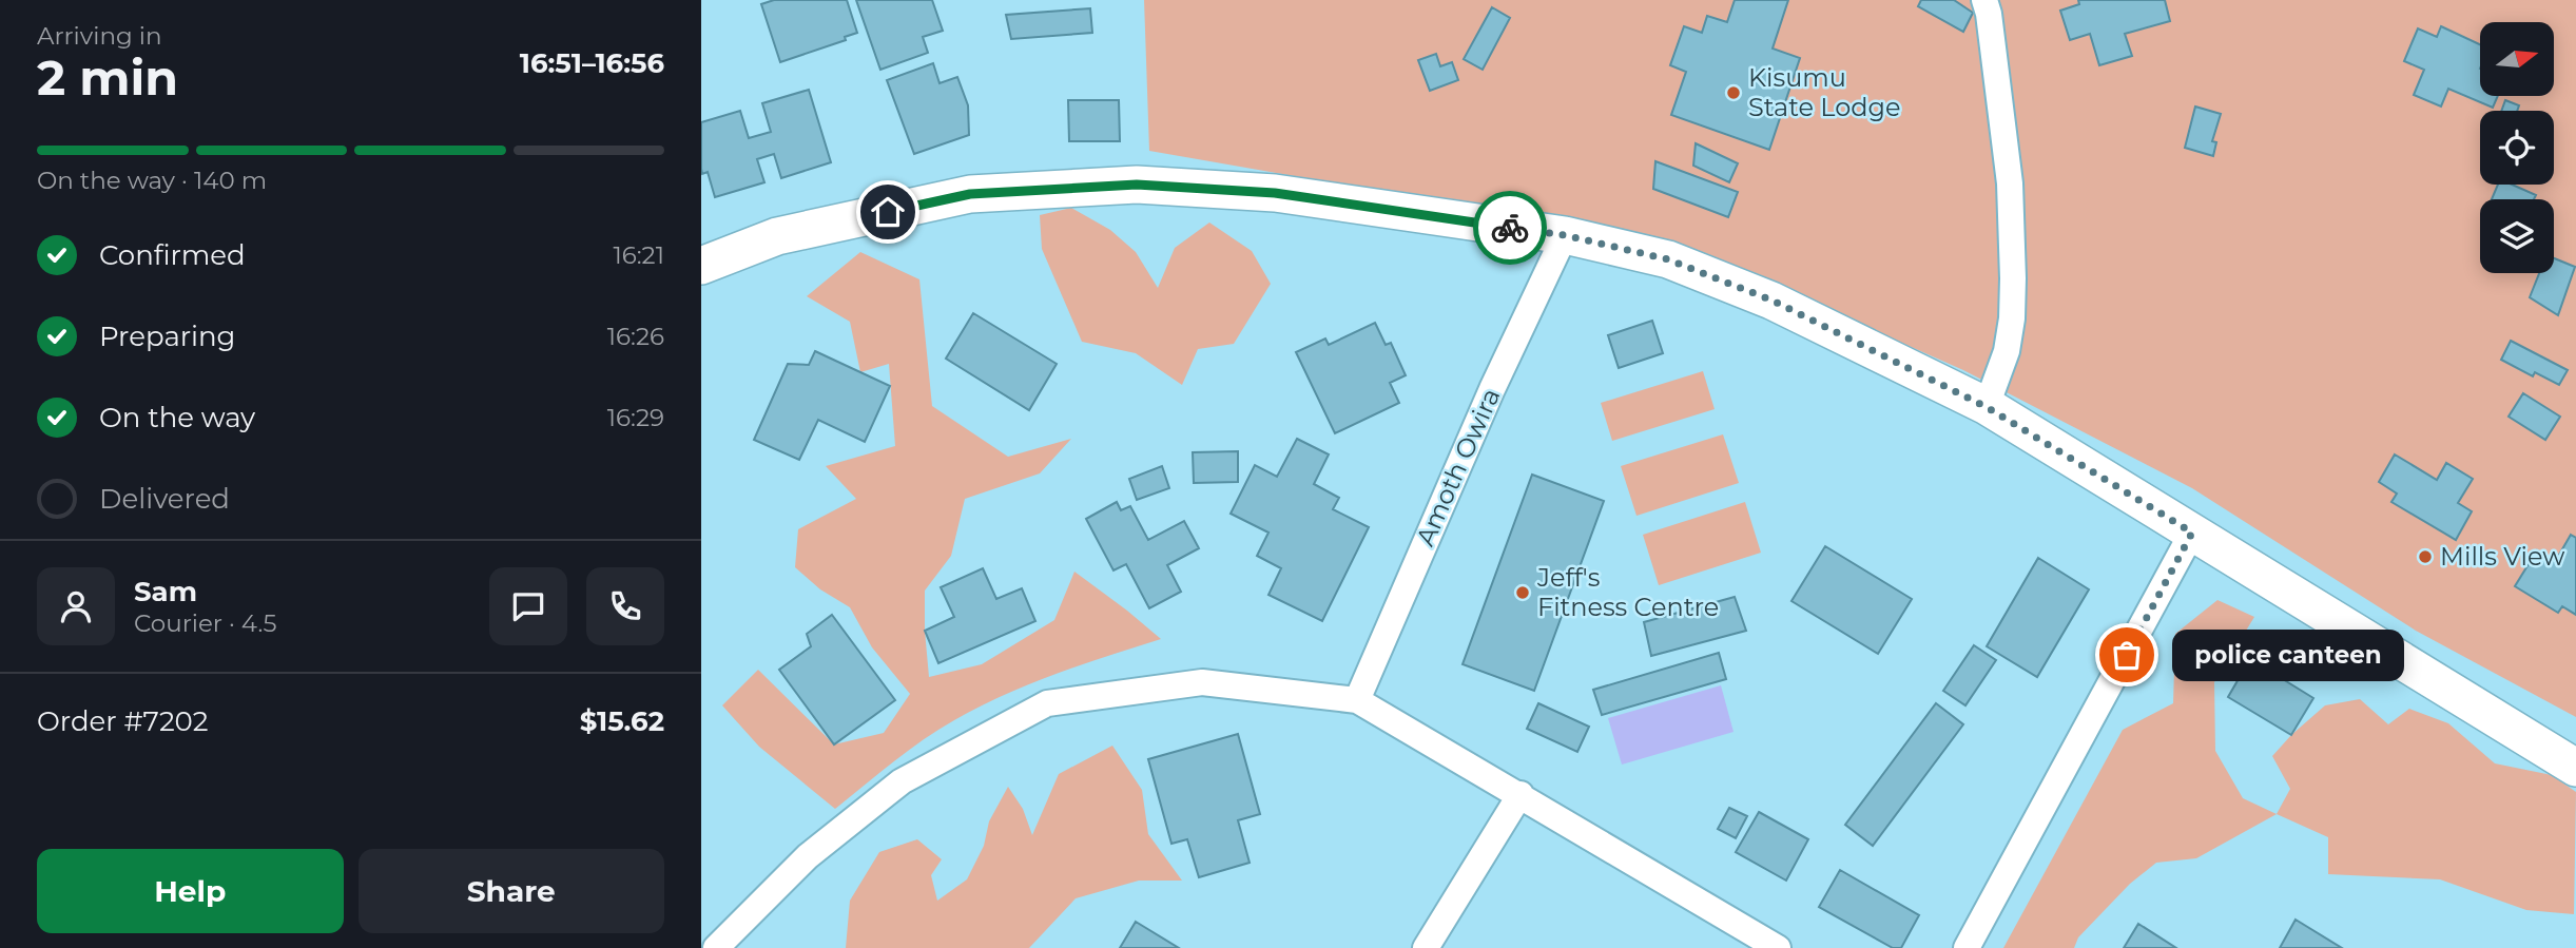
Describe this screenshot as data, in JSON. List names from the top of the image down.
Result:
{
  "streets": {
    "street": ["Amoth Owira"]
  },
  "places": [
    "Kisumu State Lodge",
    "Mills View",
    "Jeff's Fitness Centre",
    "police canteen"
  ],
  "north": "right",
  "page": {
    "heading": ["2 min", "Arriving in", "16:51–16:56"],
    "panel": [
      "Sam",
      "Courier · 4.5",
      "Order #7202",
      "$15.62"
    ],
    "bar": "On the way · 140 m",
    "list": [
      ["Confirmed", "16:21"],
      ["Preparing", "16:26"],
      ["On the way", "16:29"],
      "Delivered"
    ],
    "bubble": "police canteen",
    "buttons": ["Help", "Share"]
  }
}
